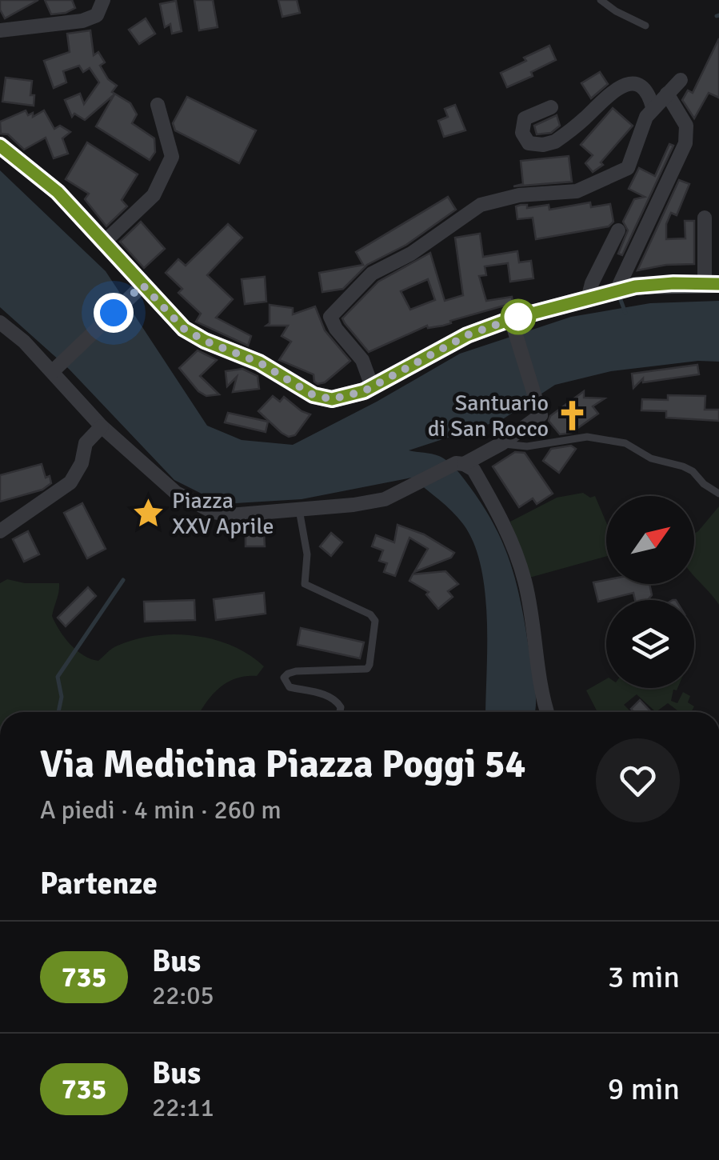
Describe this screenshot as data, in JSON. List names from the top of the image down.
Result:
{
  "places": {
    "church": ["Santuario di San Rocco"],
    "place": ["Piazza XXV Aprile"]
  },
  "lines": ["bus line 735"],
  "north": "top right",
  "page": {
    "heading": [
      ["Via Medicina Piazza Poggi 54", "A piedi · 4 min · 260 m"],
      "Partenze"
    ],
    "list": [
      {
        "mark": "735",
        "name": "Bus",
        "note": "22:05",
        "value": "3 min"
      },
      {
        "mark": "735",
        "name": "Bus",
        "note": "22:11",
        "value": "9 min"
      }
    ]
  }
}
